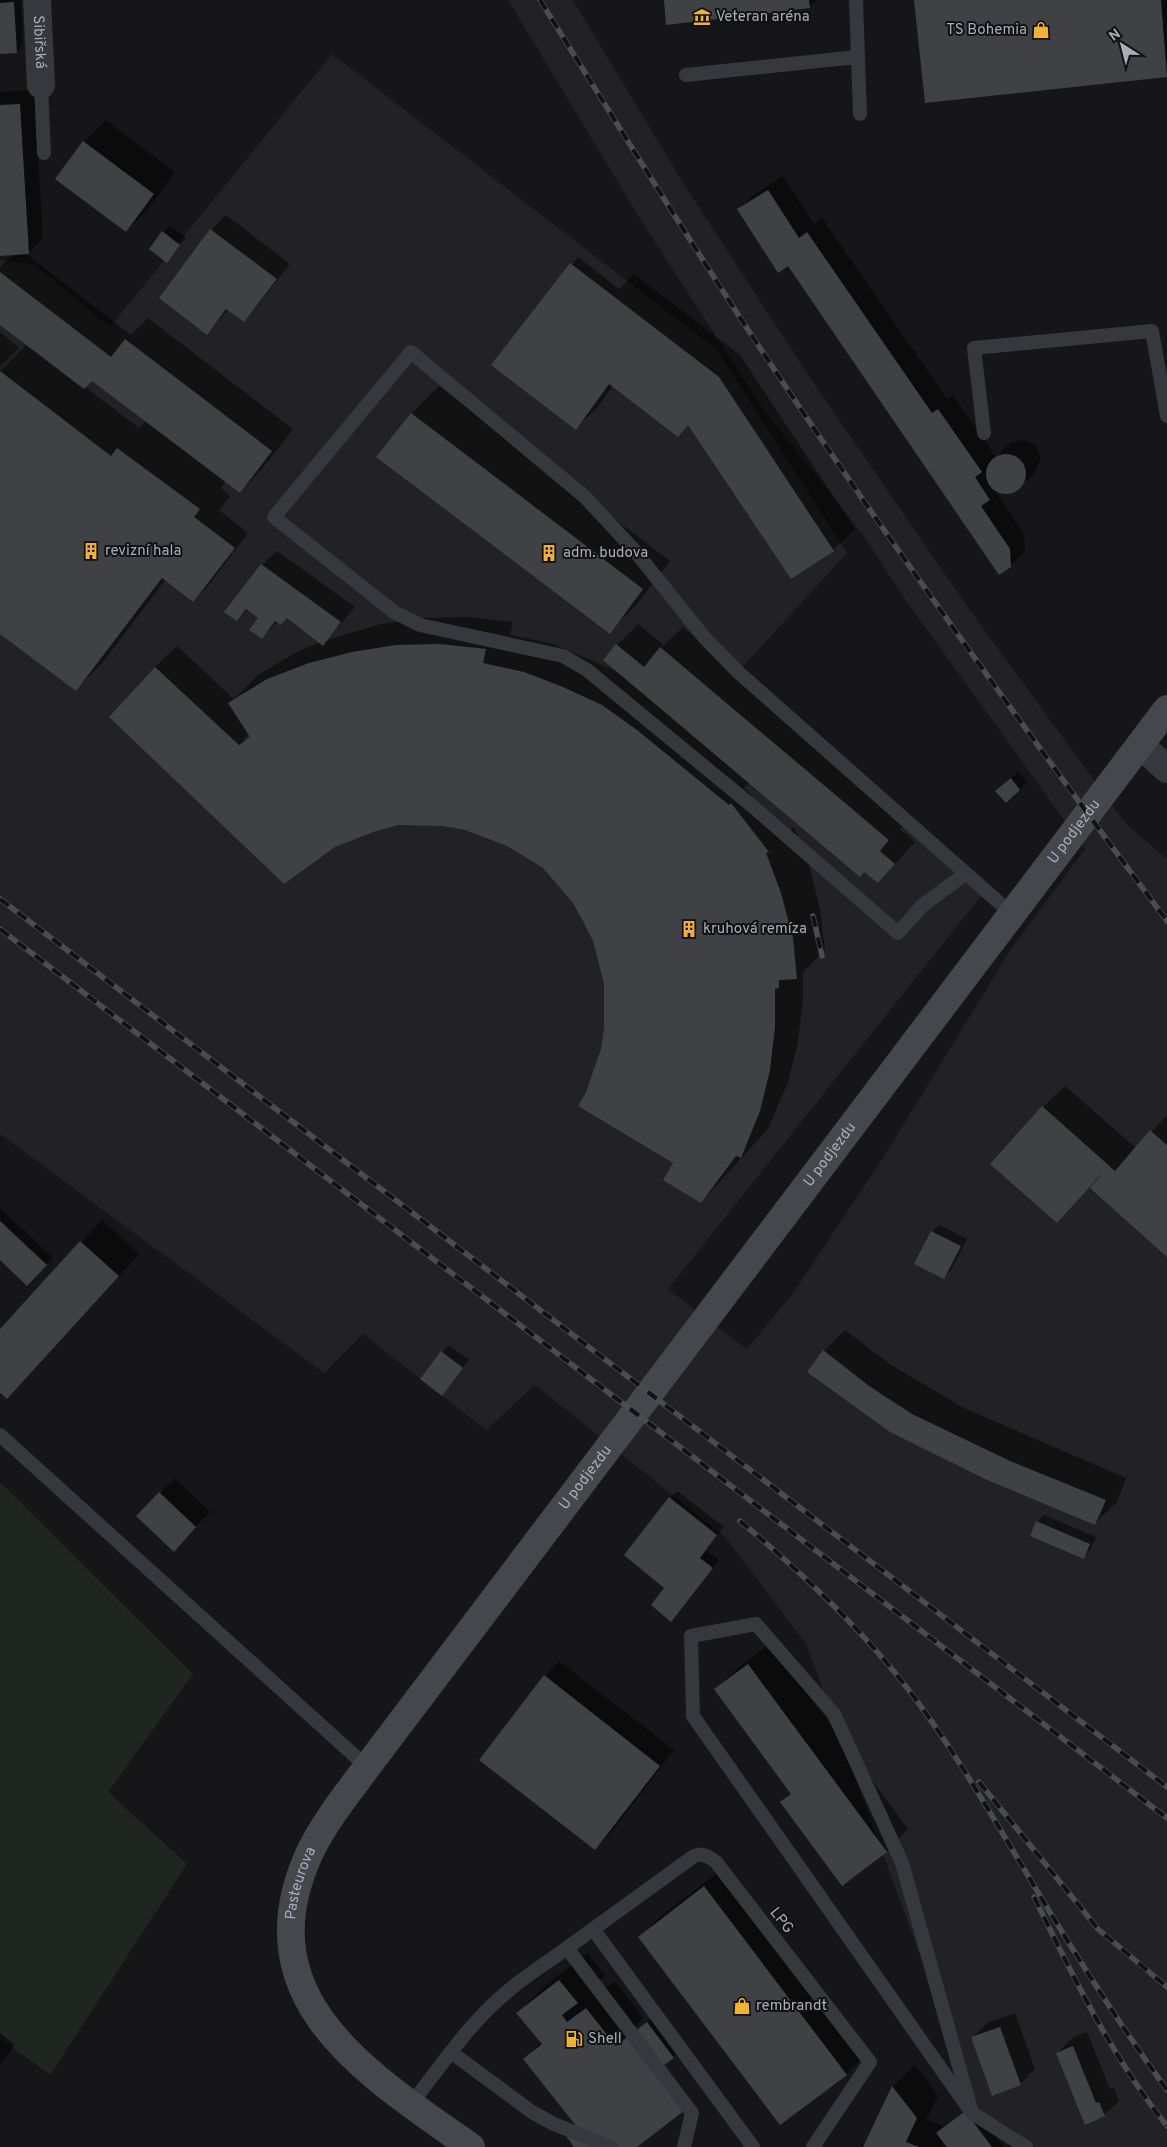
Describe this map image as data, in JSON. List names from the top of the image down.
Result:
{
  "streets": {
    "main road": ["U podjezdu", "Pasteurova"],
    "street": ["Sibiřská"],
    "lane": ["LPG"]
  },
  "crossings": [
    ["U podjezdu", "Pasteurova"],
    ["Pasteurova", "LPG"]
  ],
  "places": {
    "museum": ["Veteran aréna"],
    "shop": ["TS Bohemia", "rembrandt"],
    "building": ["revizní hala", "adm. budova", "kruhová remíza"],
    "fuel station": ["Shell"]
  },
  "north": "top left"
}
